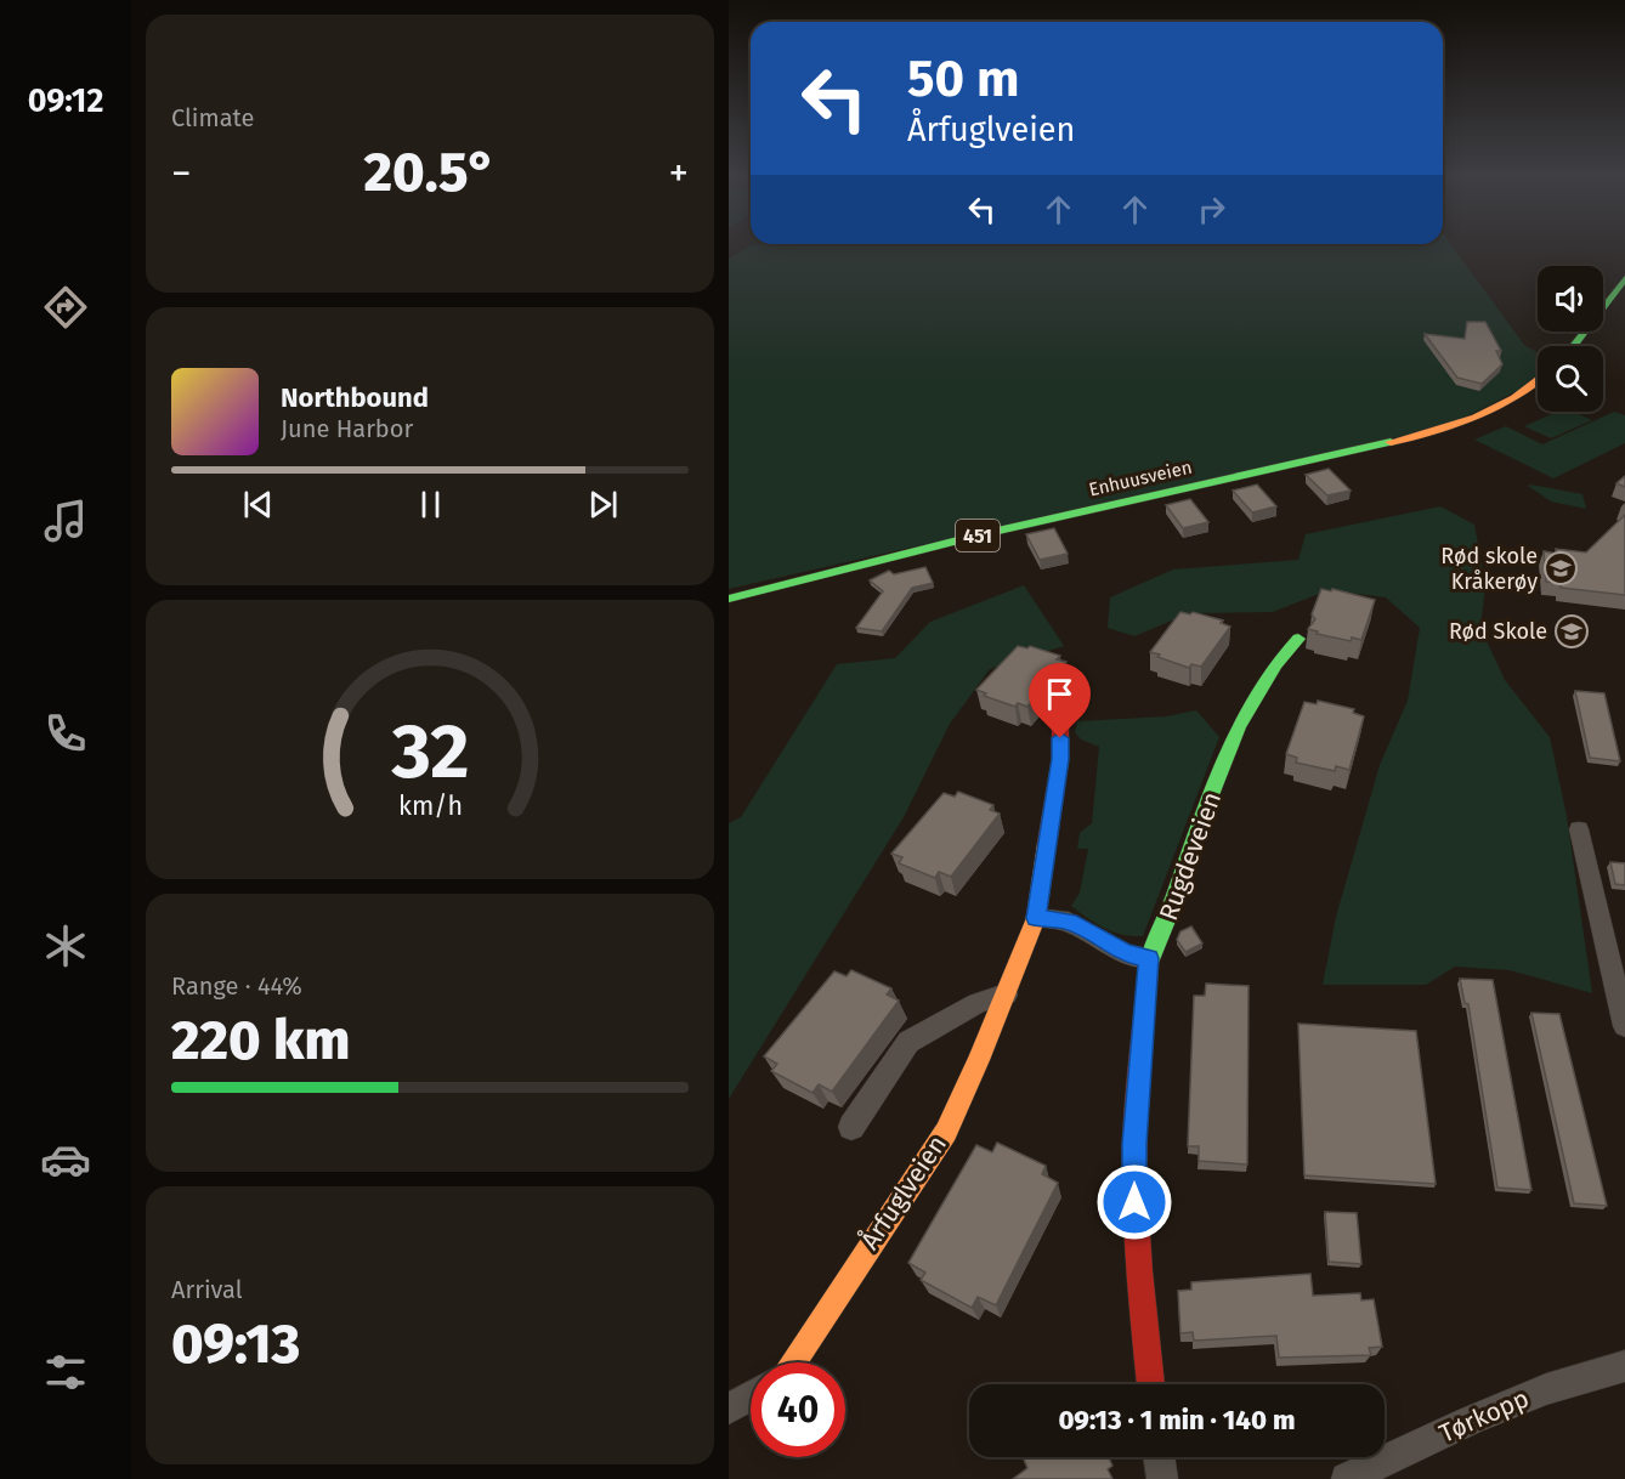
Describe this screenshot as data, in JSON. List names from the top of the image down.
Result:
{
  "streets": {
    "main road": [
      "Enhuusveien",
      "451",
      "Rugdeveien",
      "Årfuglveien"
    ],
    "street": ["Tørkopp"]
  },
  "places": {
    "school or university": ["Rød skole Kråkerøy", "Rød Skole"]
  },
  "page": {
    "tabs": "09:12",
    "tile": [
      "Climate",
      ["Range · 44%", "220 km"],
      ["Arrival", "09:13"]
    ],
    "turn": ["50 m", "Årfuglveien"],
    "heat": ["−", "20.5°", "+"],
    "song": ["Northbound", "June Harbor"],
    "limit": "40",
    "trip": "09:13 · 1 min · 140 m",
    "gauge": ["32", "km/h"]
  }
}
